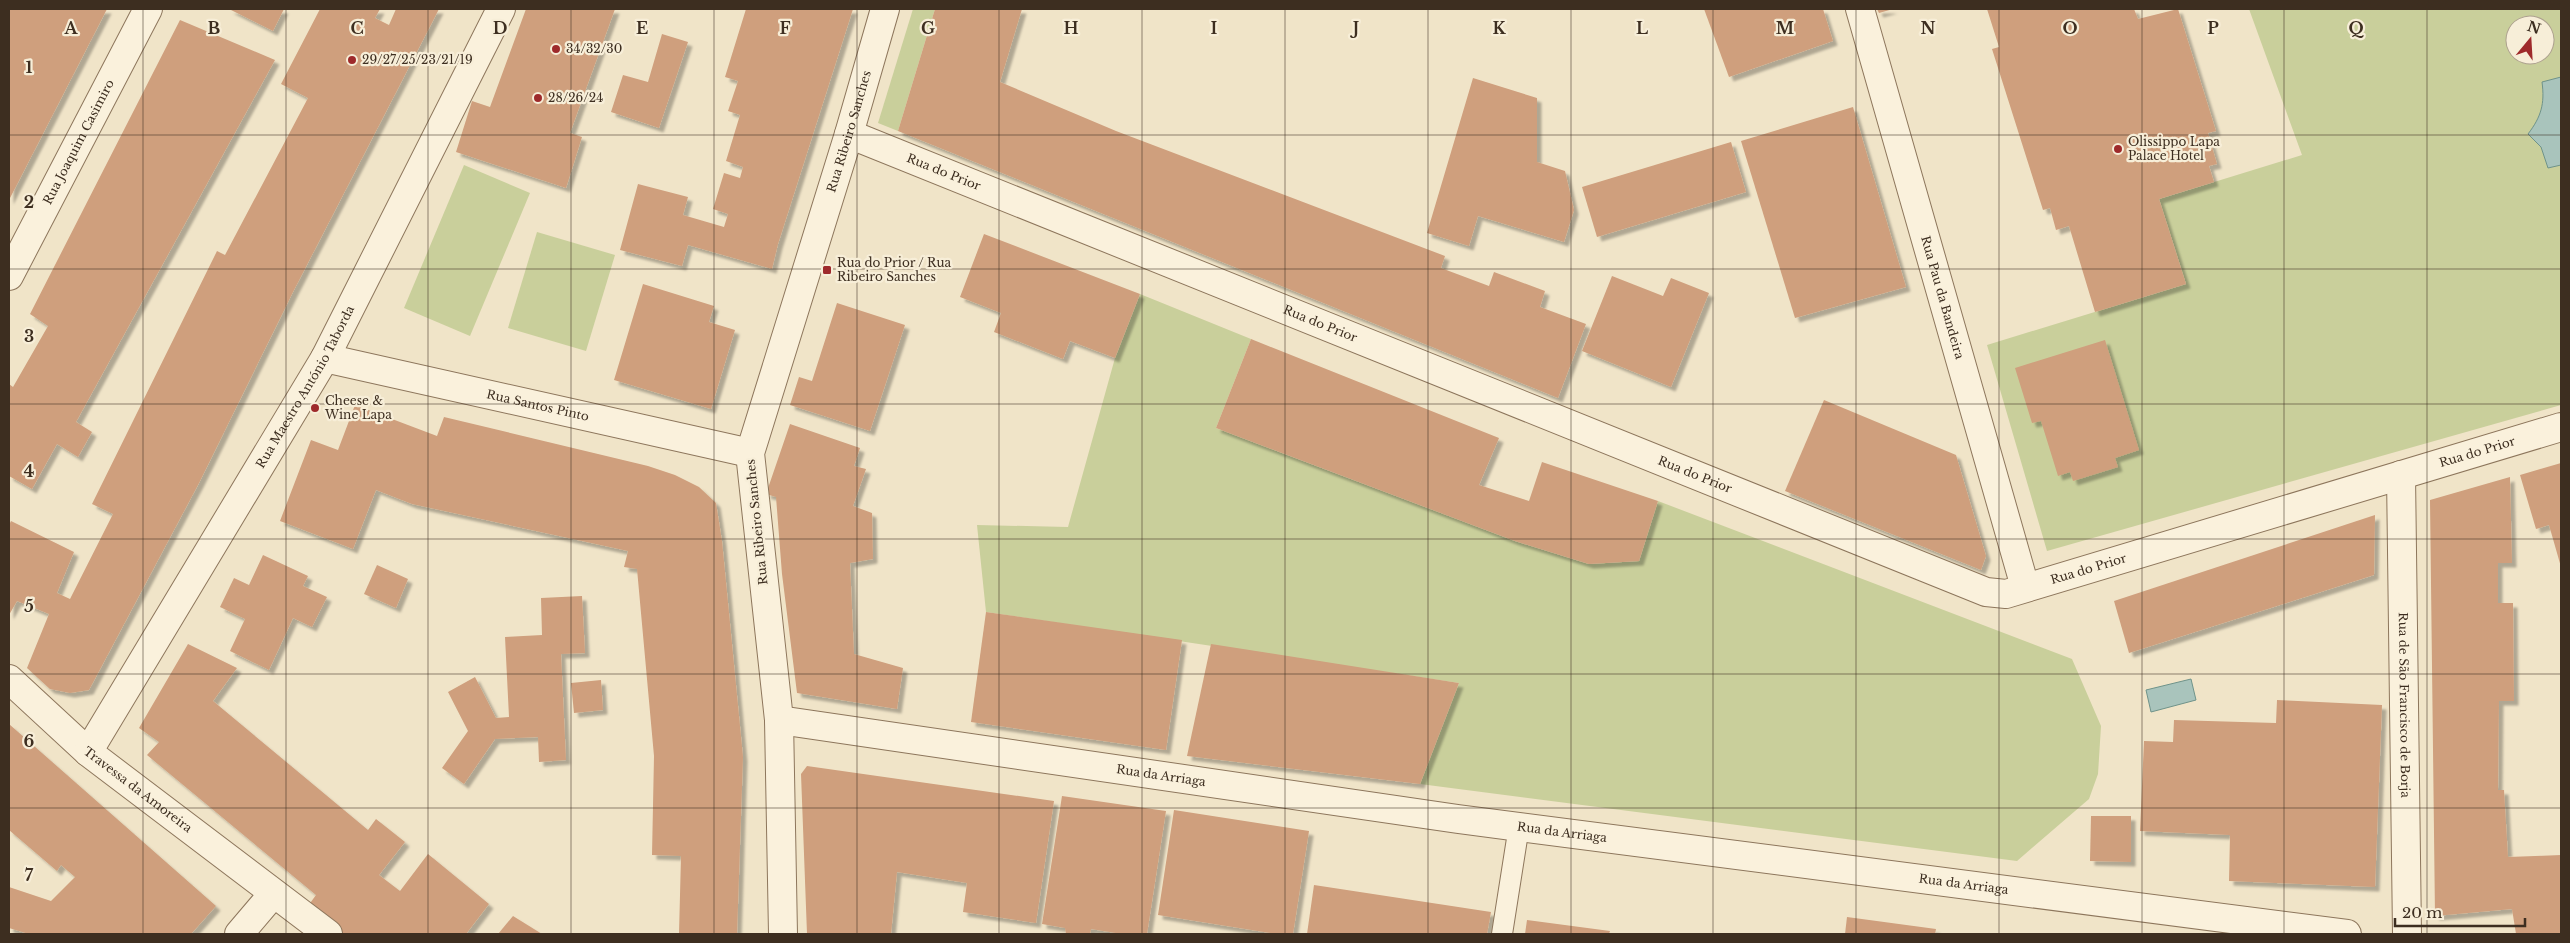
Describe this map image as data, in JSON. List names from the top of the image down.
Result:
{
  "streets": {
    "street": [
      "Rua Ribeiro Sanches",
      "Rua Joaquim Casimiro",
      "Rua do Prior",
      "Rua Pau da Bandeira",
      "Rua Maestro António Taborda",
      "Rua Santos Pinto",
      "Rua de São Francisco de Borja",
      "Rua da Arriaga",
      "Travessa da Amoreira"
    ]
  },
  "crossings": [
    ["Rua Ribeiro Sanches", "Rua do Prior"],
    ["Rua Ribeiro Sanches", "Rua Santos Pinto"],
    ["Rua Ribeiro Sanches", "Rua da Arriaga"],
    ["Rua do Prior", "Rua Pau da Bandeira"],
    ["Rua do Prior", "Rua de São Francisco de Borja"],
    ["Rua Maestro António Taborda", "Rua Santos Pinto"],
    ["Rua Maestro António Taborda", "Travessa da Amoreira"]
  ],
  "places": {
    "other": [
      "34/32/30",
      "29/27/25/23/21/19",
      "28/26/24",
      "Olissippo Lapa Palace Hotel",
      "Cheese & Wine Lapa"
    ],
    "transit": ["Rua do Prior / Rua Ribeiro Sanches"]
  },
  "scale_bar": "20 m",
  "north": "top",
  "grid": {
    "columns": [
      "A",
      "B",
      "C",
      "D",
      "E",
      "F",
      "G",
      "H",
      "I",
      "J",
      "K",
      "L",
      "M",
      "N",
      "O",
      "P",
      "Q"
    ],
    "rows": [
      "1",
      "2",
      "3",
      "4",
      "5",
      "6",
      "7"
    ]
  }
}
